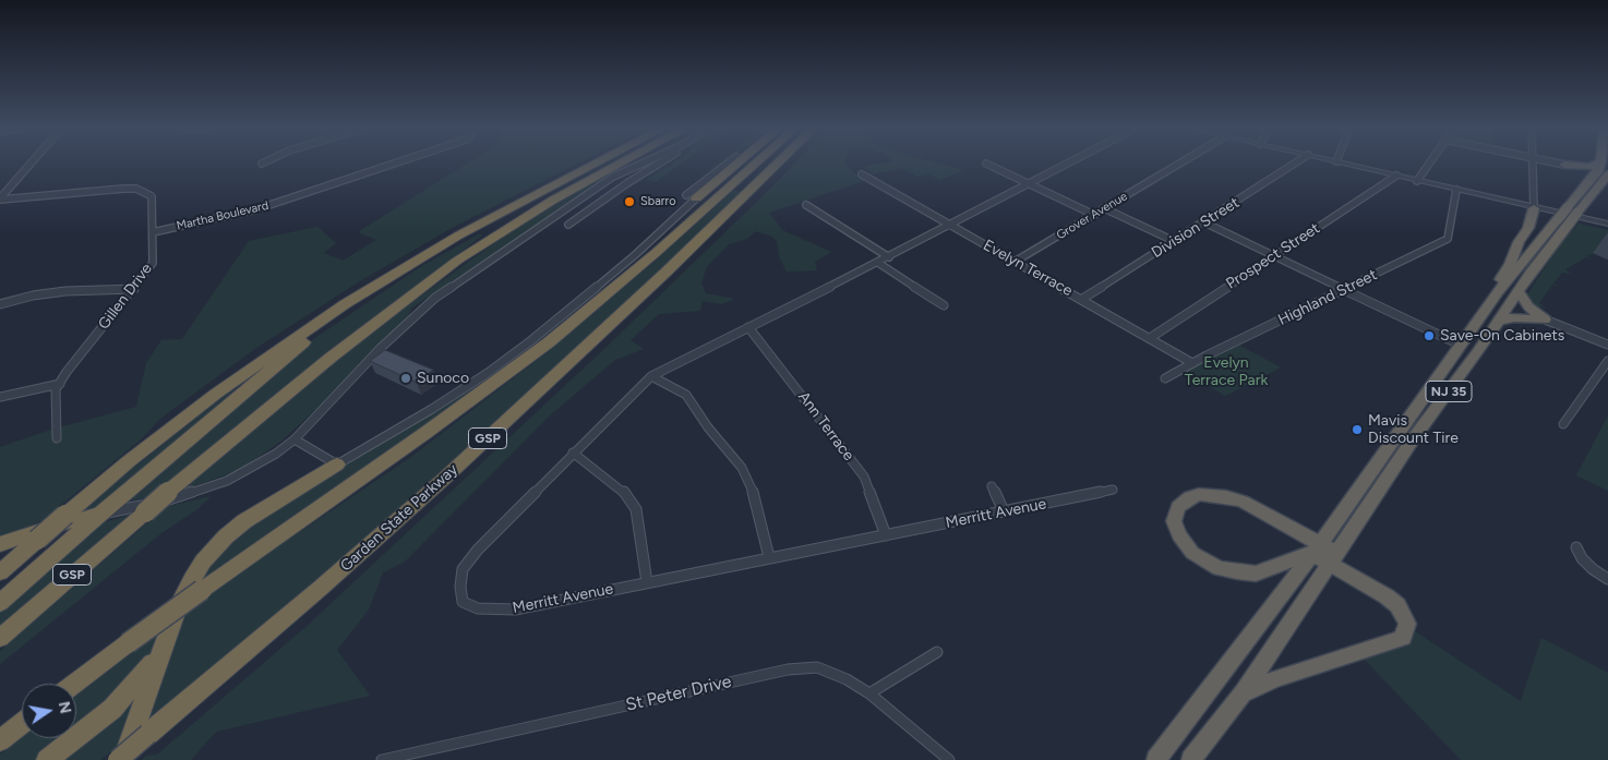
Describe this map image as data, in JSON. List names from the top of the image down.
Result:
{
  "streets": {
    "highway": ["NJ 35", "GSP", "Garden State Parkway"],
    "street": [
      "Martha Boulevard",
      "Grover Avenue",
      "Division Street",
      "Prospect Street",
      "Evelyn Terrace",
      "Gillen Drive",
      "Highland Street",
      "Ann Terrace",
      "Merritt Avenue",
      "St Peter Drive"
    ]
  },
  "crossings": [
    ["Martha Boulevard", "Gillen Drive"],
    ["Grover Avenue", "Evelyn Terrace"],
    ["Division Street", "Evelyn Terrace"],
    ["Prospect Street", "Evelyn Terrace"],
    ["Evelyn Terrace", "Highland Street"],
    ["Ann Terrace", "Merritt Avenue"]
  ],
  "parks": ["Evelyn Terrace Park"],
  "places": [
    "Sbarro",
    "Save-On Cabinets",
    "Sunoco",
    "Mavis Discount Tire"
  ],
  "north": "right"
}
